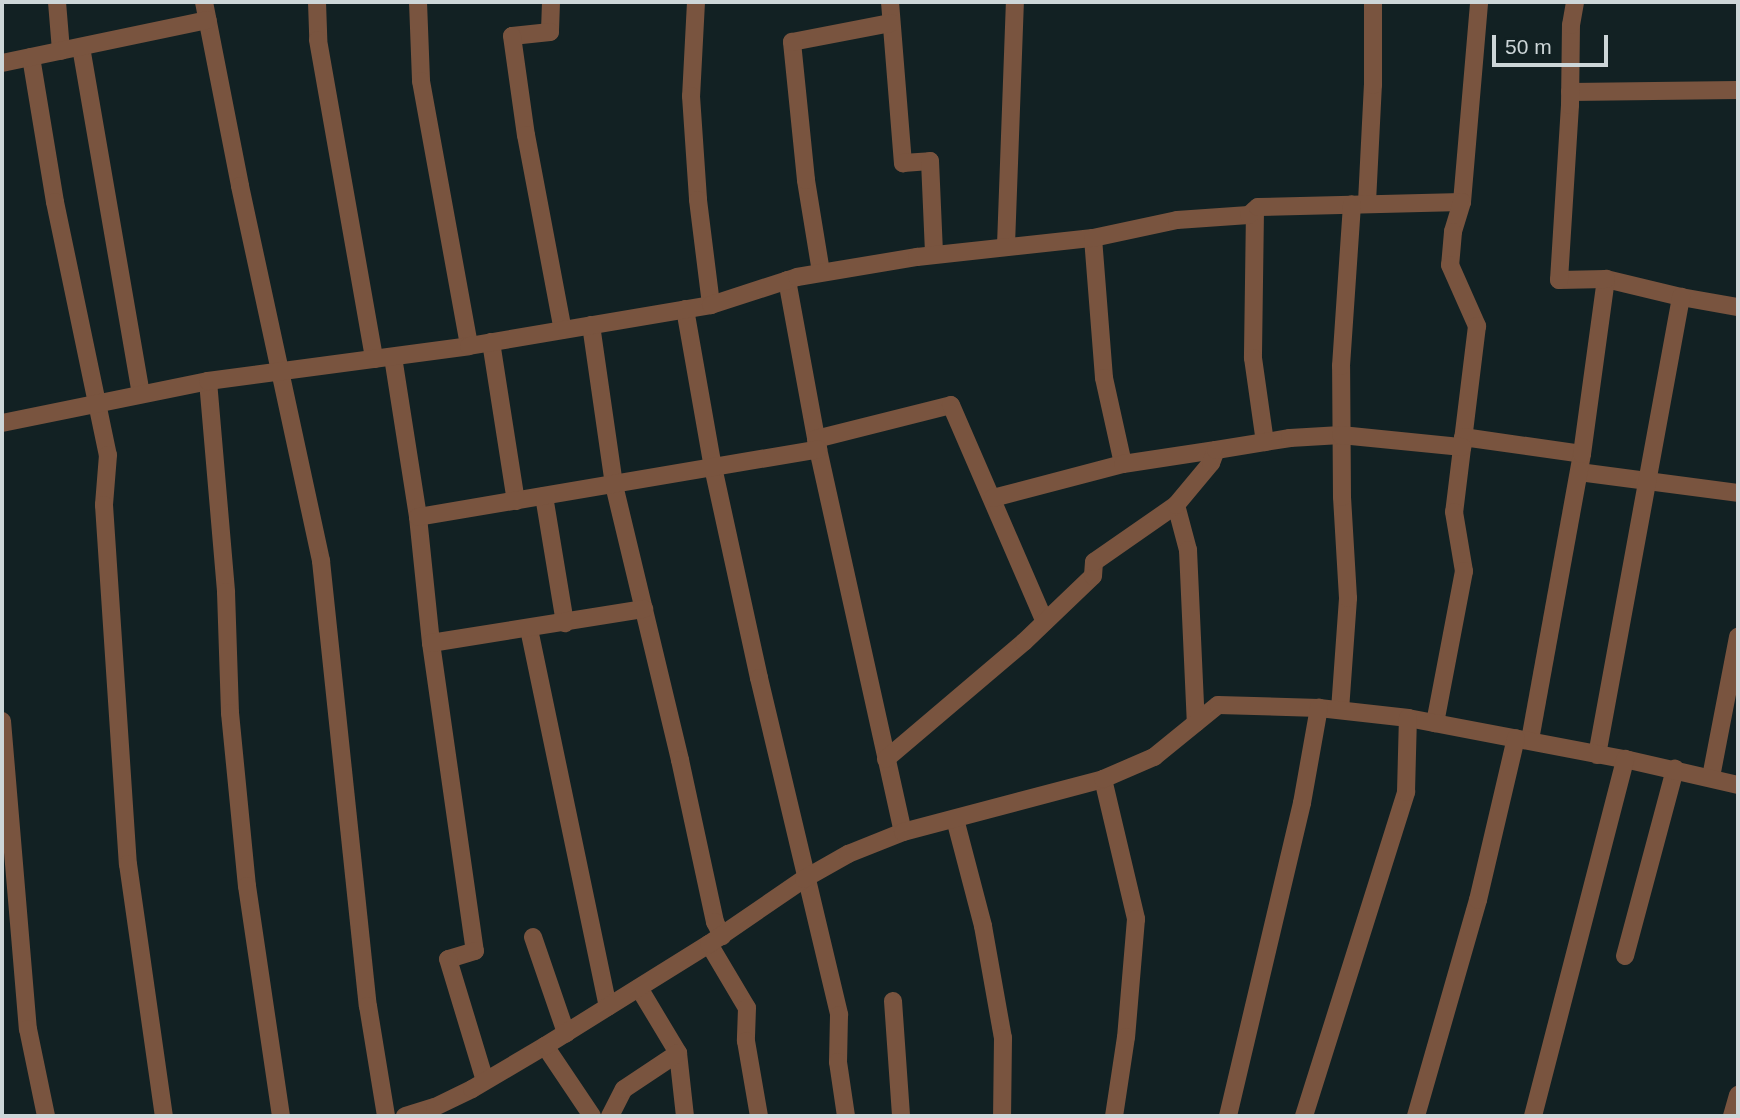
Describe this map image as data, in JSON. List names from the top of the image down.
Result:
{
  "scale_bar": "50 m"
}
